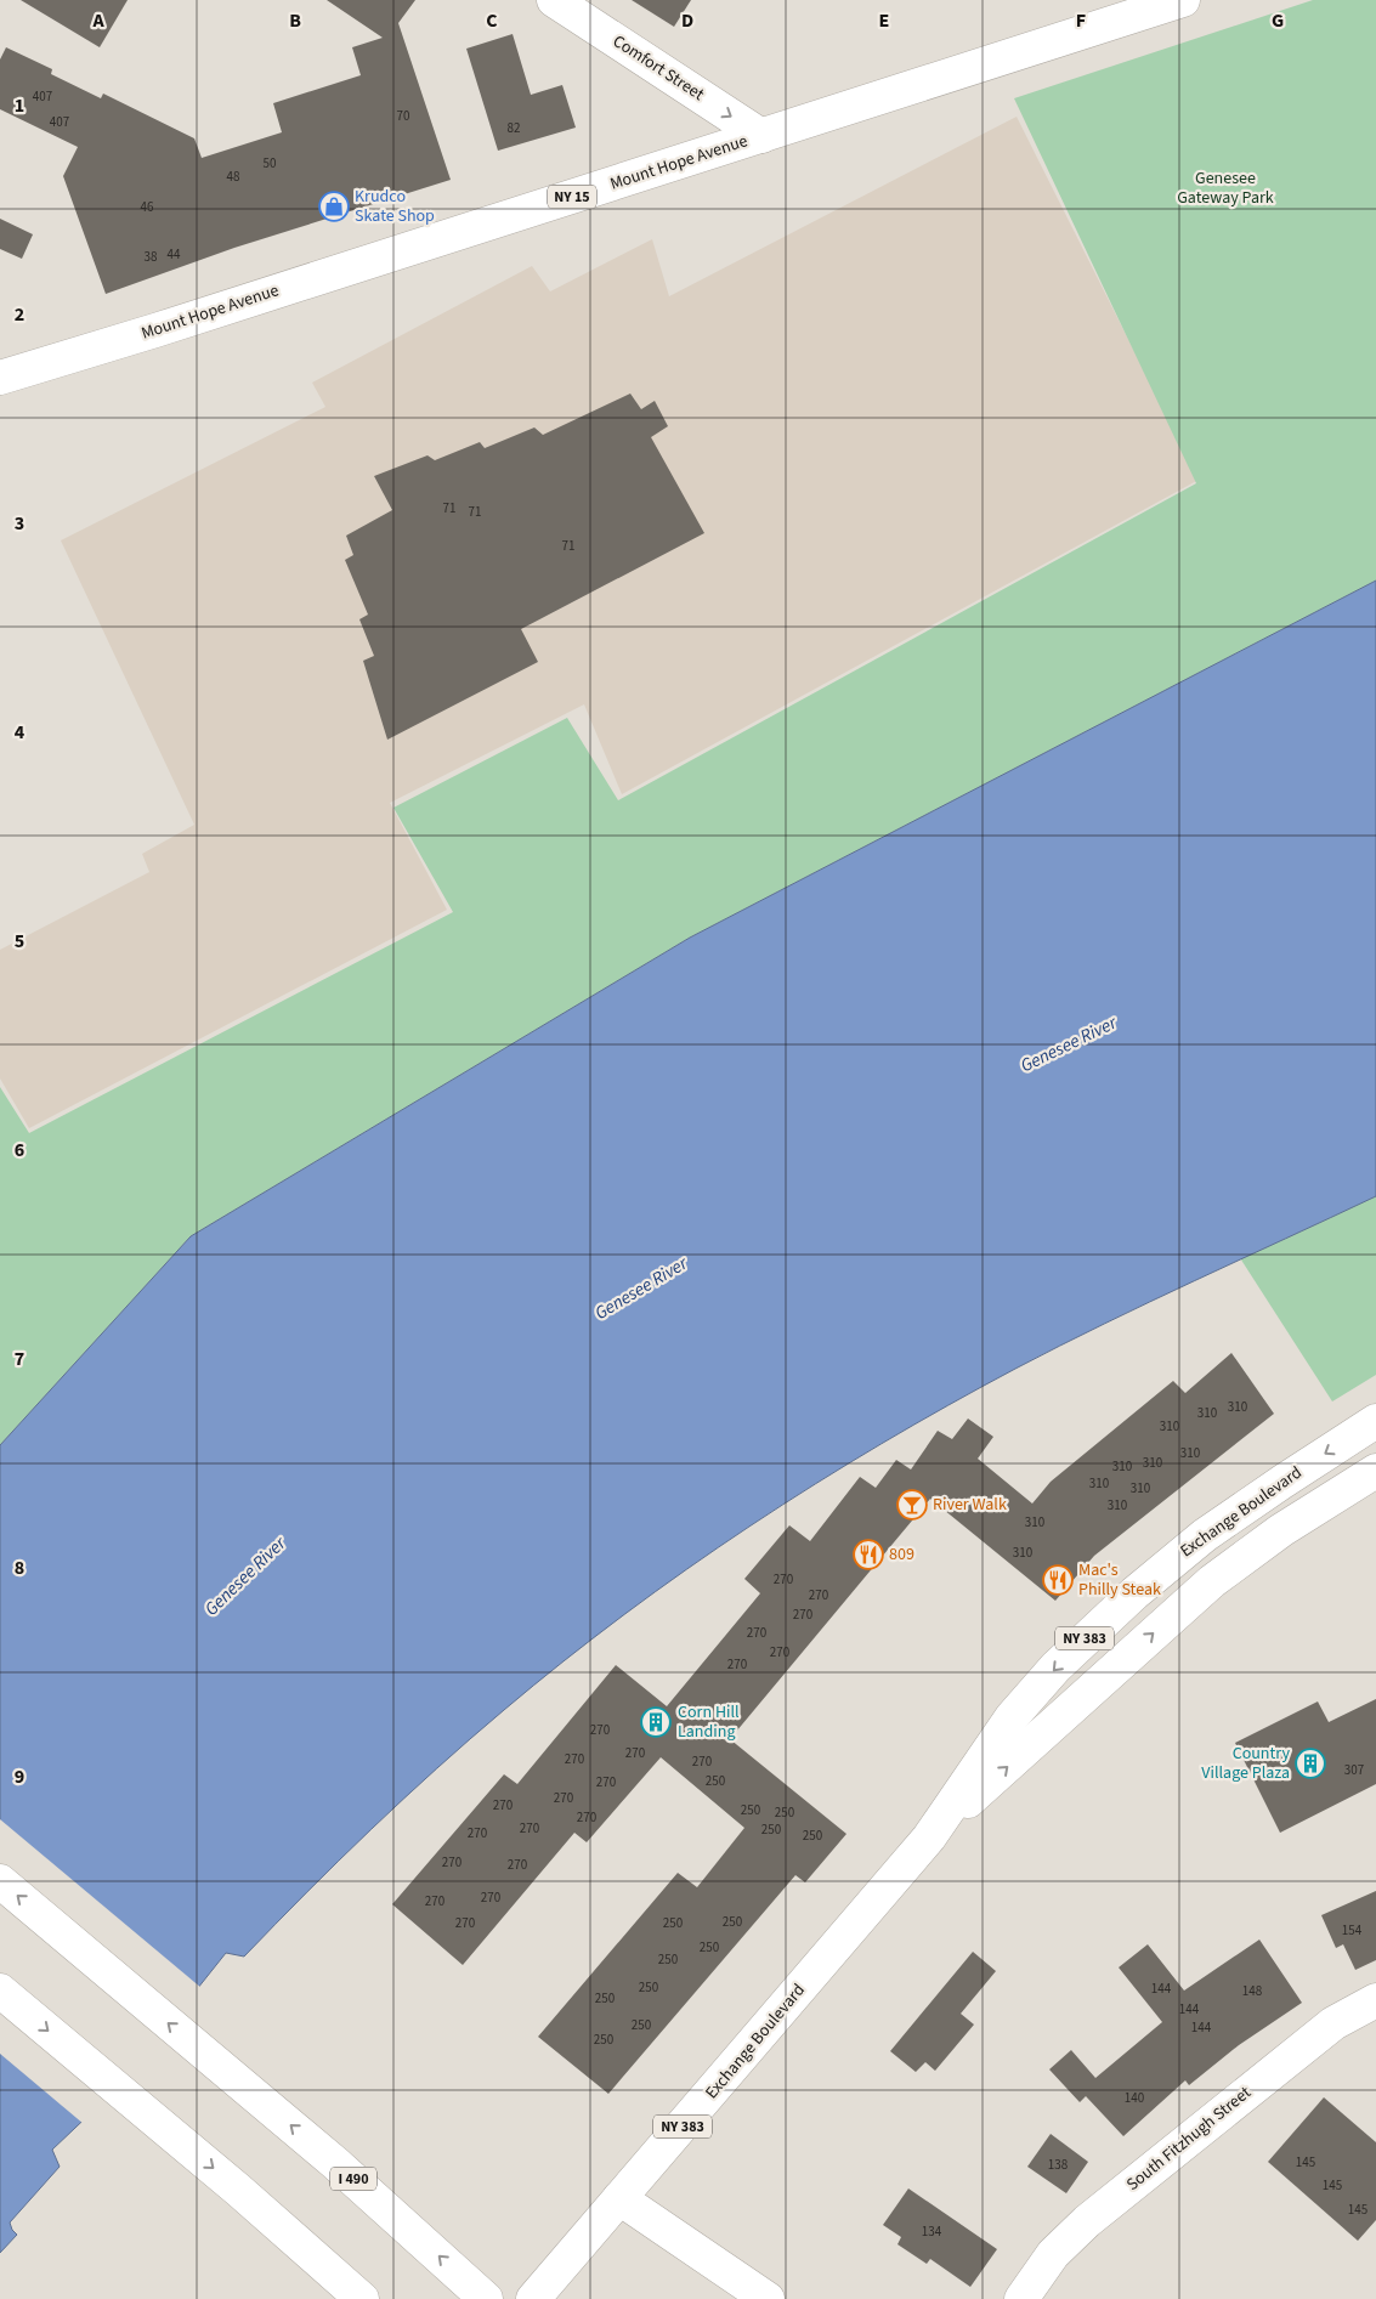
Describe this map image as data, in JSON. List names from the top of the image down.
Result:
{
  "streets": {
    "main road": [
      "Comfort Street",
      "Mount Hope Avenue",
      "NY 15",
      "Exchange Boulevard",
      "NY 383",
      "South Fitzhugh Street",
      "I 490"
    ]
  },
  "crossings": [
    ["Comfort Street", "Mount Hope Avenue"]
  ],
  "one_way": ["Comfort Street"],
  "water": ["Genesee River"],
  "parks": ["Genesee Gateway Park"],
  "places": {
    "shop": ["Krudco Skate Shop"],
    "bar": ["River Walk"],
    "restaurant": ["809", "Mac's Philly Steak"],
    "building": ["Corn Hill Landing", "Country Village Plaza"]
  },
  "house_numbers": [
    "407",
    "70",
    "407",
    "82",
    "50",
    "48",
    "46",
    "44",
    "38",
    "71",
    "71",
    "71",
    "310",
    "310",
    "310",
    "310",
    "310",
    "310",
    "310",
    "310",
    "310",
    "310",
    "310",
    "270",
    "270",
    "270",
    "270",
    "270",
    "270",
    "270",
    "270",
    "270",
    "270",
    "307",
    "250",
    "270",
    "270",
    "270",
    "250",
    "250",
    "270",
    "270",
    "250",
    "270",
    "250",
    "270",
    "270",
    "270",
    "270",
    "250",
    "270",
    "250",
    "154",
    "250",
    "250",
    "250",
    "144",
    "148",
    "250",
    "144",
    "250",
    "144",
    "250",
    "140",
    "145",
    "138",
    "145",
    "145",
    "134"
  ],
  "grid": {
    "columns": [
      "A",
      "B",
      "C",
      "D",
      "E",
      "F",
      "G"
    ],
    "rows": [
      "1",
      "2",
      "3",
      "4",
      "5",
      "6",
      "7",
      "8",
      "9"
    ]
  }
}
